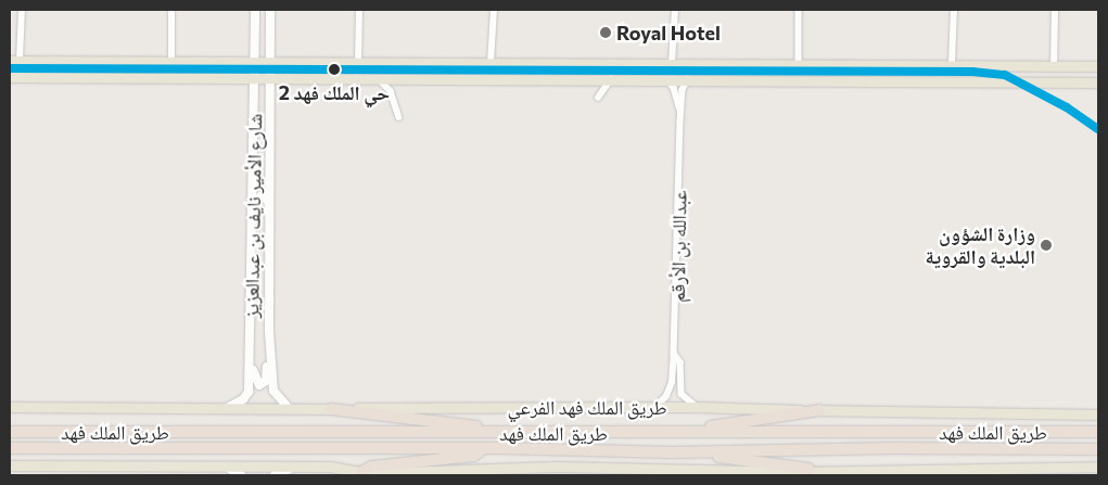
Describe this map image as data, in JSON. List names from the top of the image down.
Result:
{
  "streets": {
    "highway": ["طريق الملك فهد"],
    "main road": ["طريق الملك فهد الفرعي"],
    "street": ["شارع الأمير نايف بن عبدالعزيز", "عبدالله بن الأرقم"]
  },
  "crossings": [
    ["شارع الأمير نايف بن عبدالعزيز", "طريق الملك فهد الفرعي"],
    ["عبدالله بن الأرقم", "طريق الملك فهد الفرعي"]
  ],
  "places": ["Royal Hotel", "حي الملك فهد 2", "وزارة الشؤون البلدية والقروية"]
}
